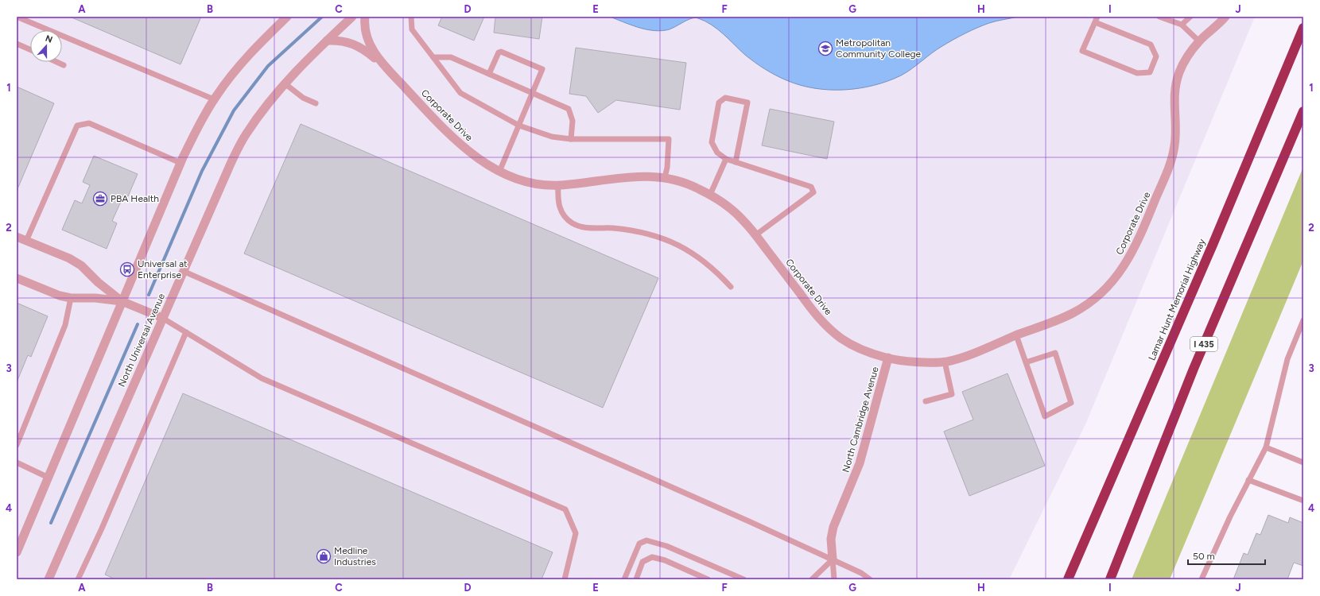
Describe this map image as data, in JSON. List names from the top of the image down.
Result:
{
  "streets": {
    "highway": ["Lamar Hunt Memorial Highway", "I 435"],
    "street": ["Corporate Drive", "North Universal Avenue", "North Cambridge Avenue"]
  },
  "crossings": [
    ["Corporate Drive", "North Universal Avenue"],
    ["Corporate Drive", "North Cambridge Avenue"]
  ],
  "places": {
    "school or university": ["Metropolitan Community College"],
    "office": ["PBA Health"],
    "bus stop": ["Universal at Enterprise"],
    "shop": ["Medline Industries"]
  },
  "scale_bar": "50 m",
  "north": "top",
  "grid": {
    "columns": [
      "A",
      "B",
      "C",
      "D",
      "E",
      "F",
      "G",
      "H",
      "I",
      "J"
    ],
    "rows": [
      "1",
      "2",
      "3",
      "4"
    ]
  }
}
